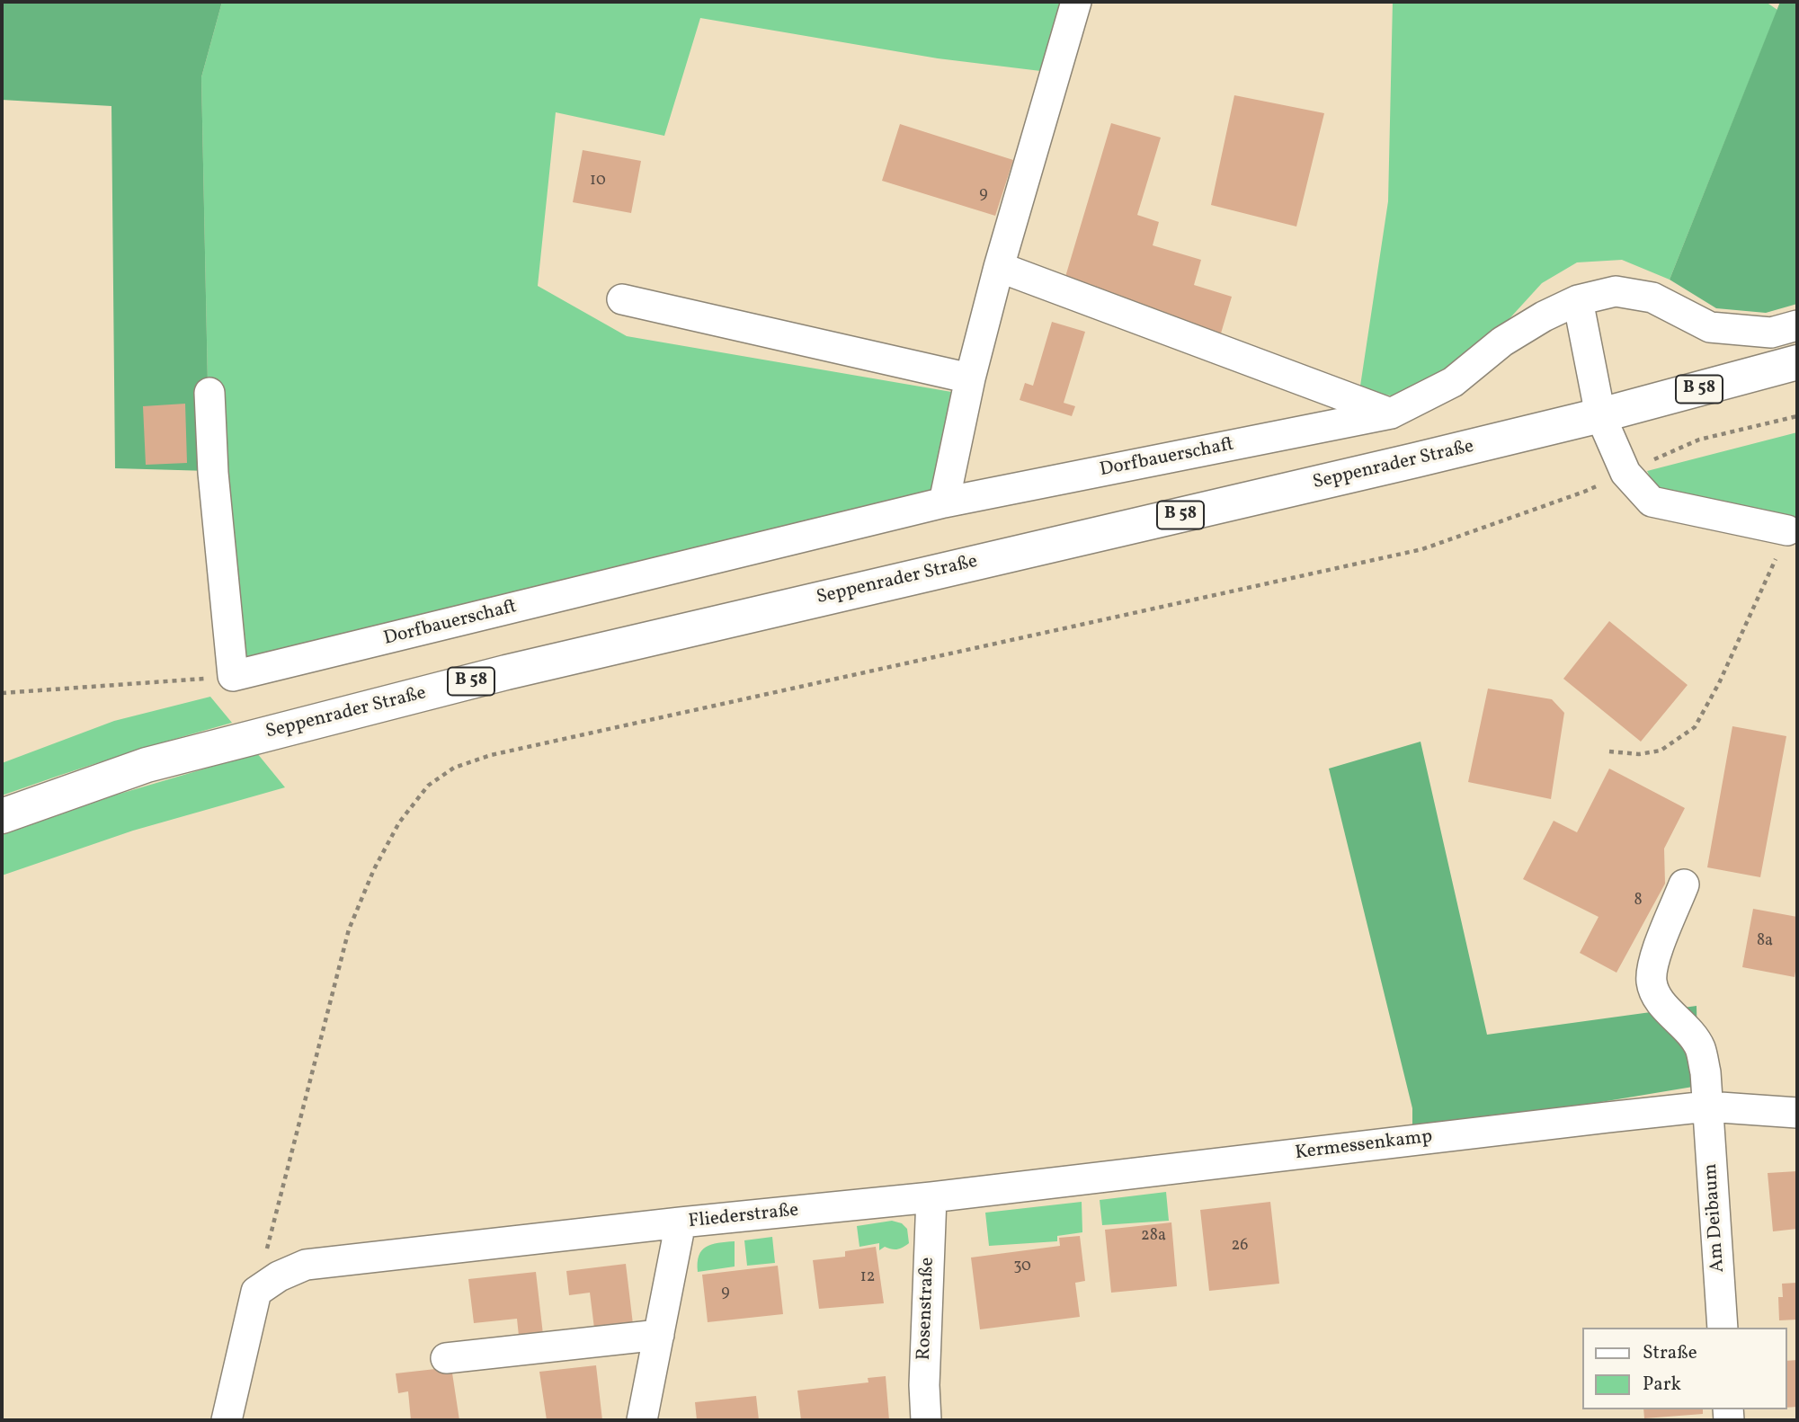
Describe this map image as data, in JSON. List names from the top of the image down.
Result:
{
  "streets": {
    "main road": ["B 58", "Seppenrader Straße"],
    "street": [
      "Dorfbauerschaft",
      "Kermessenkamp",
      "Fliederstraße",
      "Am Deibaum",
      "Rosenstraße"
    ]
  },
  "crossings": [
    ["Kermessenkamp", "Fliederstraße"],
    ["Kermessenkamp", "Am Deibaum"],
    ["Kermessenkamp", "Rosenstraße"],
    ["Fliederstraße", "Rosenstraße"]
  ],
  "house_numbers": [
    "10",
    "9",
    "8",
    "8a",
    "28a",
    "26",
    "30",
    "12",
    "9"
  ],
  "legend": ["Straße", "Park"]
}
